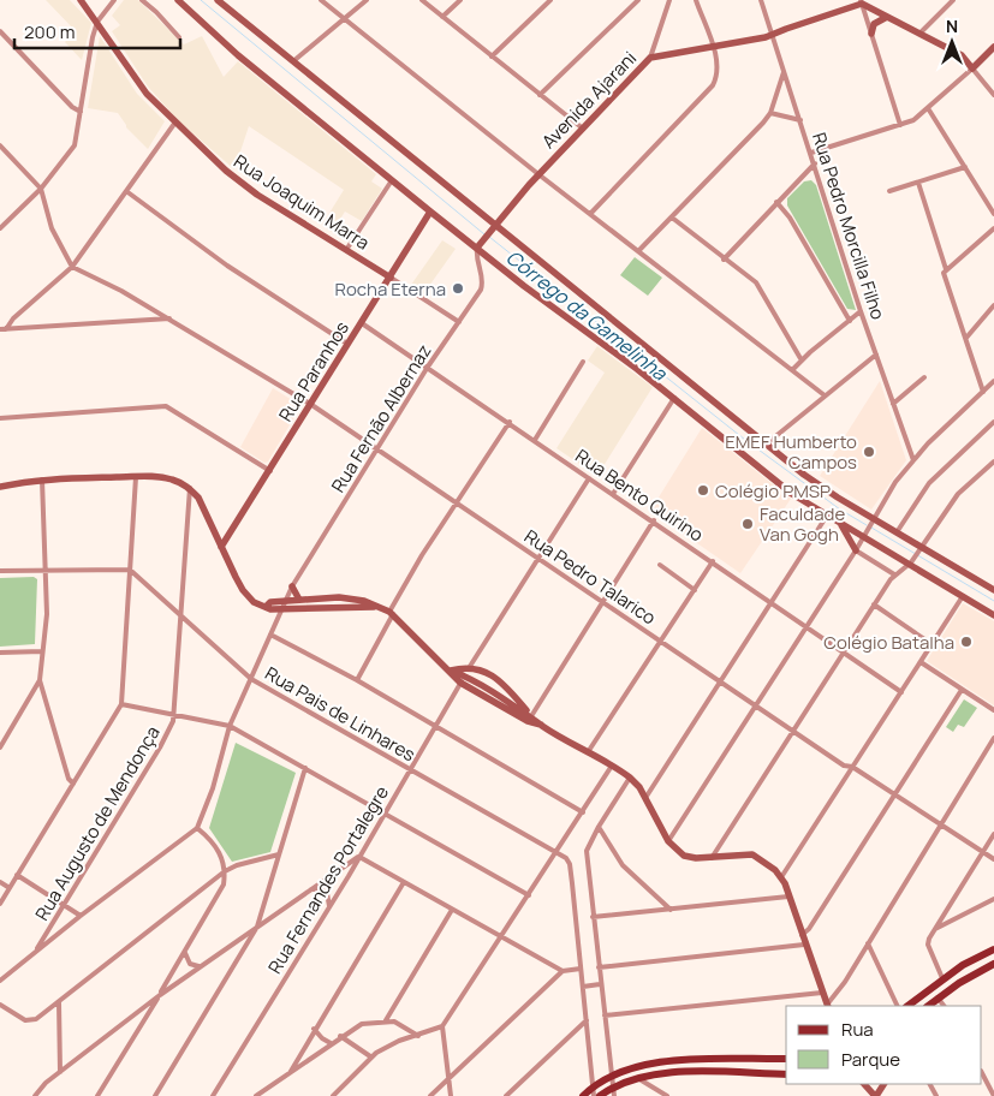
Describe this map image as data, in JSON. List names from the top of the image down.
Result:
{
  "streets": {
    "street": [
      "Avenida Ajarani",
      "Rua Joaquim Marra",
      "Rua Pedro Morcilla Filho",
      "Rua Paranhos",
      "Rua Fernão Albernaz",
      "Rua Bento Quirino",
      "Rua Pedro Talarico",
      "Rua Pais de Linhares",
      "Rua Augusto de Mendonça",
      "Rua Fernandes Portalegre"
    ]
  },
  "crossings": [
    ["Avenida Ajarani", "Rua Pedro Morcilla Filho"],
    ["Avenida Ajarani", "Rua Fernão Albernaz"],
    ["Rua Joaquim Marra", "Rua Paranhos"],
    ["Rua Joaquim Marra", "Rua Fernão Albernaz"],
    ["Rua Paranhos", "Rua Bento Quirino"],
    ["Rua Paranhos", "Rua Pedro Talarico"],
    ["Rua Fernão Albernaz", "Rua Bento Quirino"],
    ["Rua Fernão Albernaz", "Rua Pedro Talarico"],
    ["Rua Fernão Albernaz", "Rua Pais de Linhares"],
    ["Rua Bento Quirino", "Rua Fernandes Portalegre"],
    ["Rua Pedro Talarico", "Rua Fernandes Portalegre"],
    ["Rua Pais de Linhares", "Rua Augusto de Mendonça"],
    ["Rua Pais de Linhares", "Rua Fernandes Portalegre"]
  ],
  "water": ["Córrego da Gamelinha"],
  "places": [
    "Rocha Eterna",
    "EMEF Humberto Campos",
    "Colégio PMSP",
    "Faculdade Van Gogh",
    "Colégio Batalha"
  ],
  "legend": ["Rua", "Parque"],
  "scale_bar": "200 m",
  "north": "top"
}
